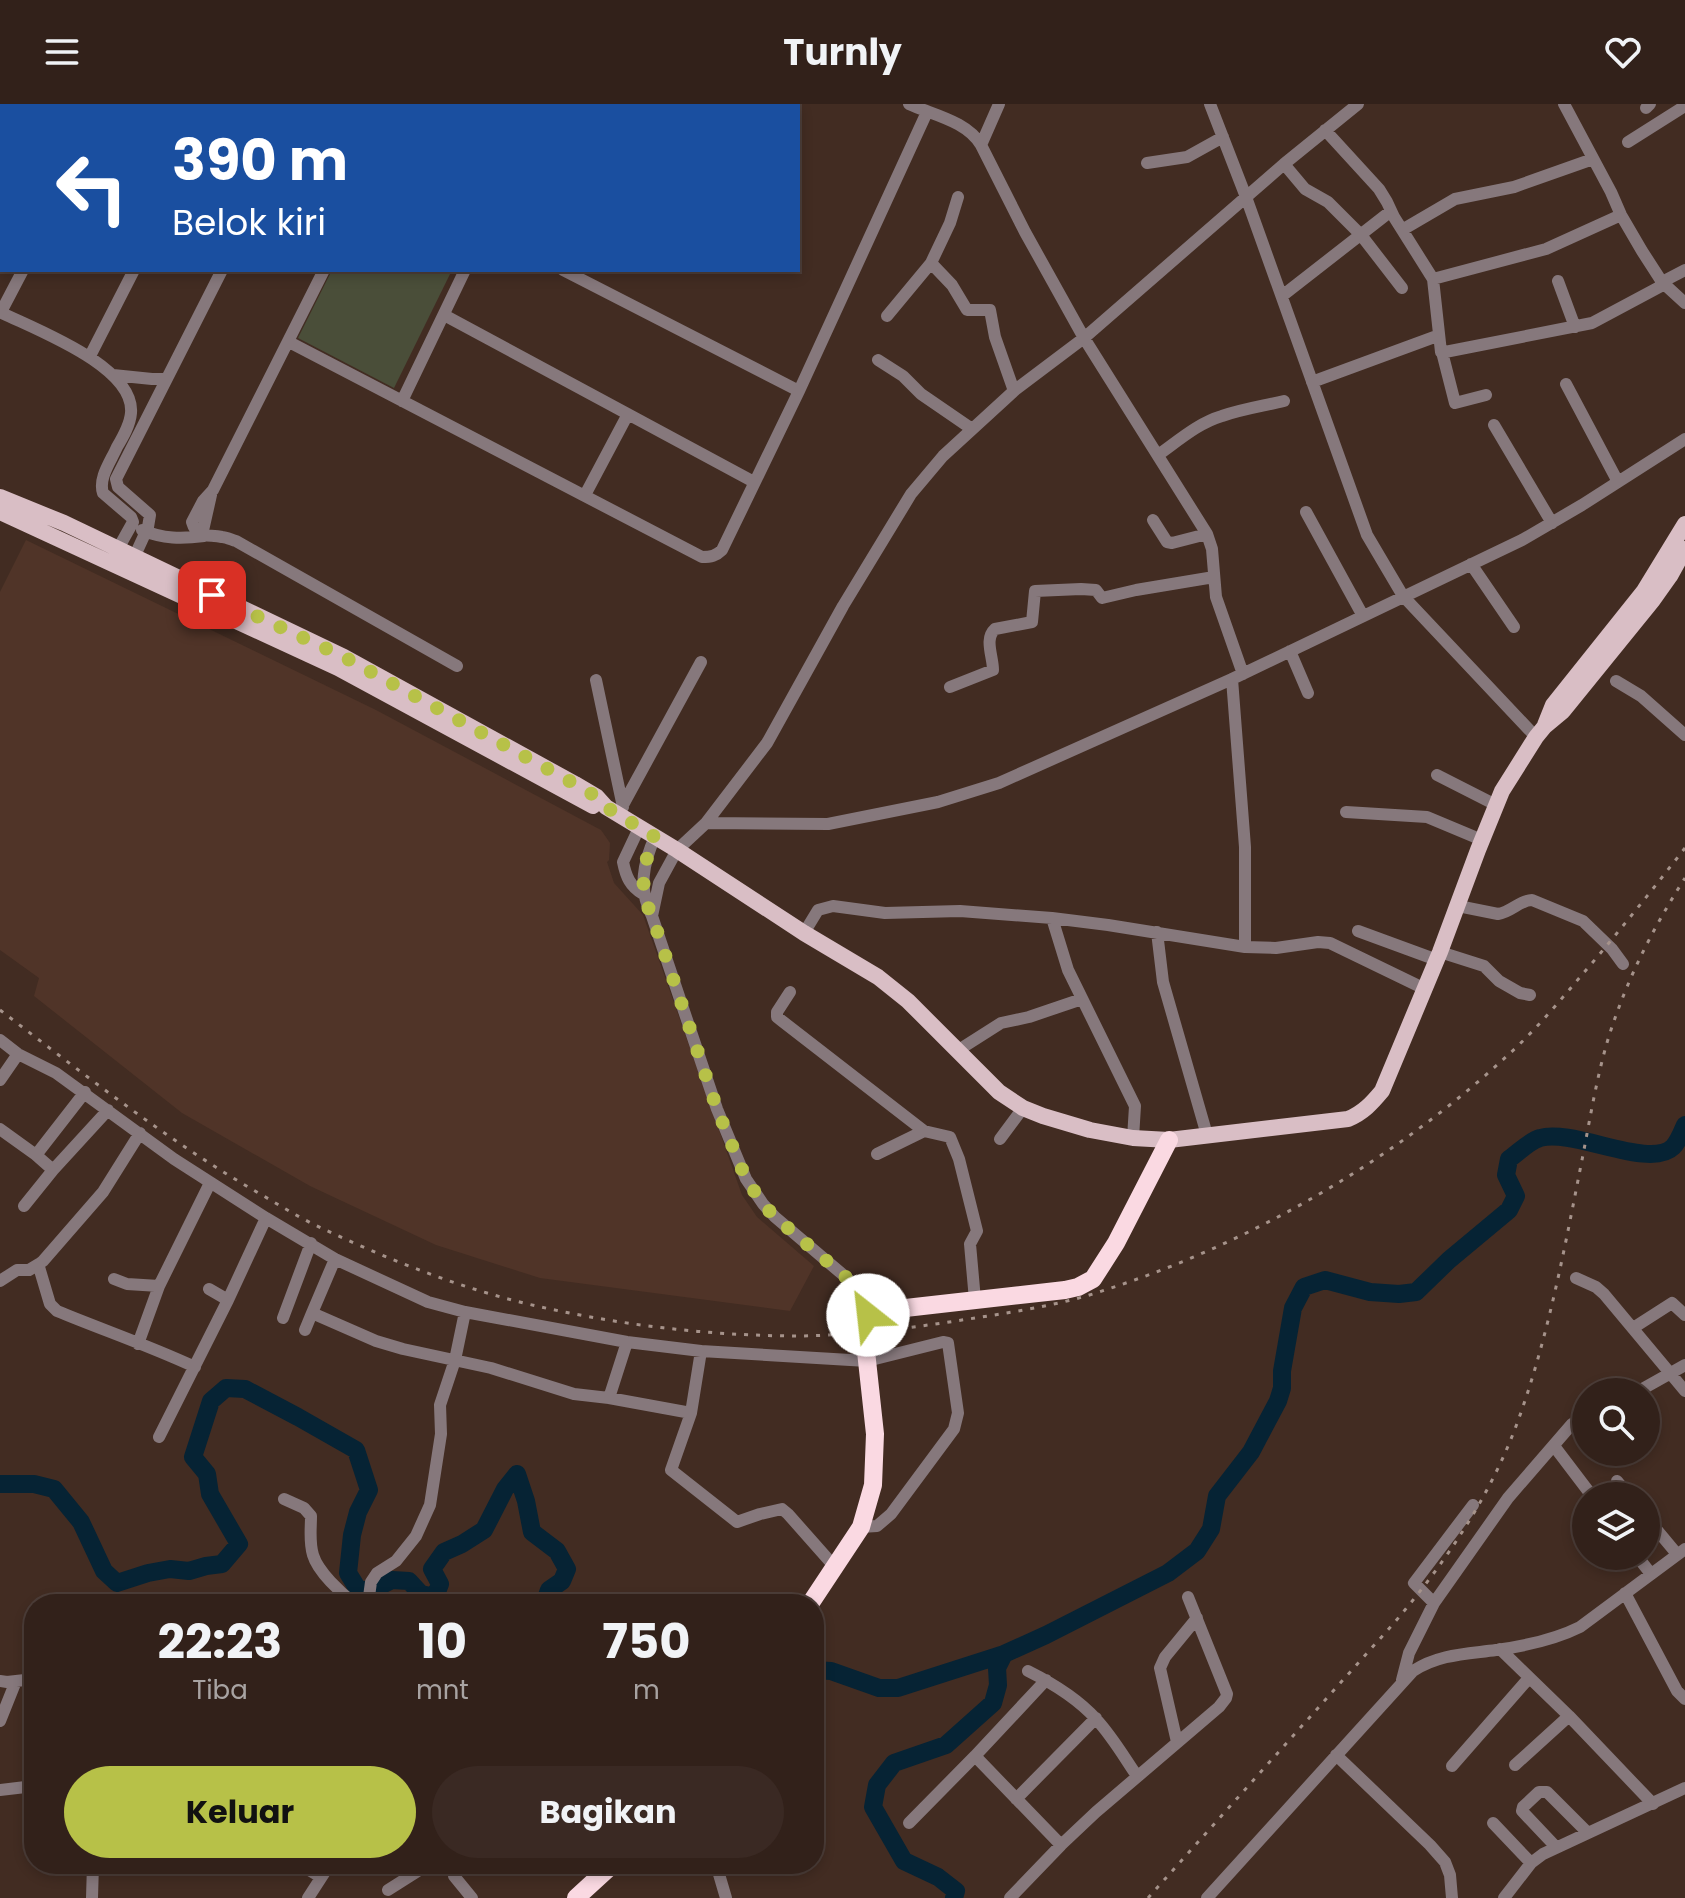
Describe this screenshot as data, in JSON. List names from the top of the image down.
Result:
{
  "page": {
    "header": "Turnly",
    "turn": ["390 m", "Belok kiri"],
    "eta": [
      "22:23",
      "Tiba",
      "10",
      "mnt",
      "750",
      "m"
    ],
    "buttons": ["Keluar", "Bagikan"]
  }
}
